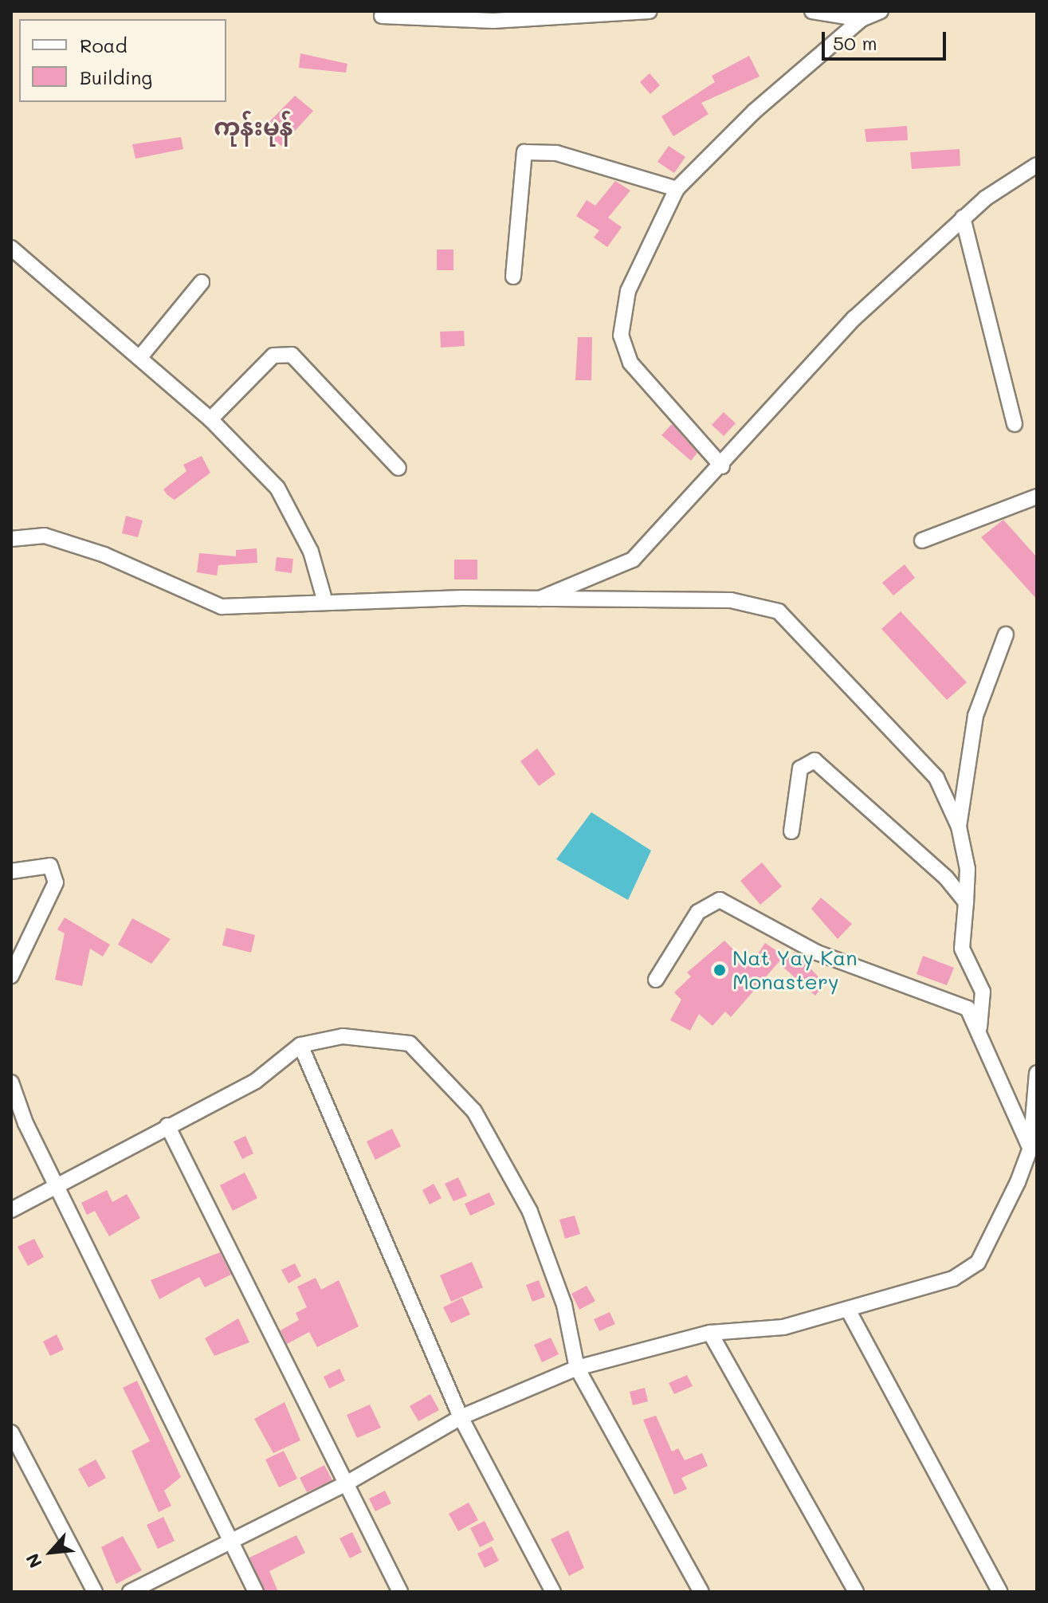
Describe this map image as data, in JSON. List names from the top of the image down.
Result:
{
  "districts": ["ကုန်းမုန်"],
  "places": ["Nat Yay Kan Monastery"],
  "legend": ["Road", "Building"],
  "scale_bar": "50 m",
  "north": "bottom left"
}
